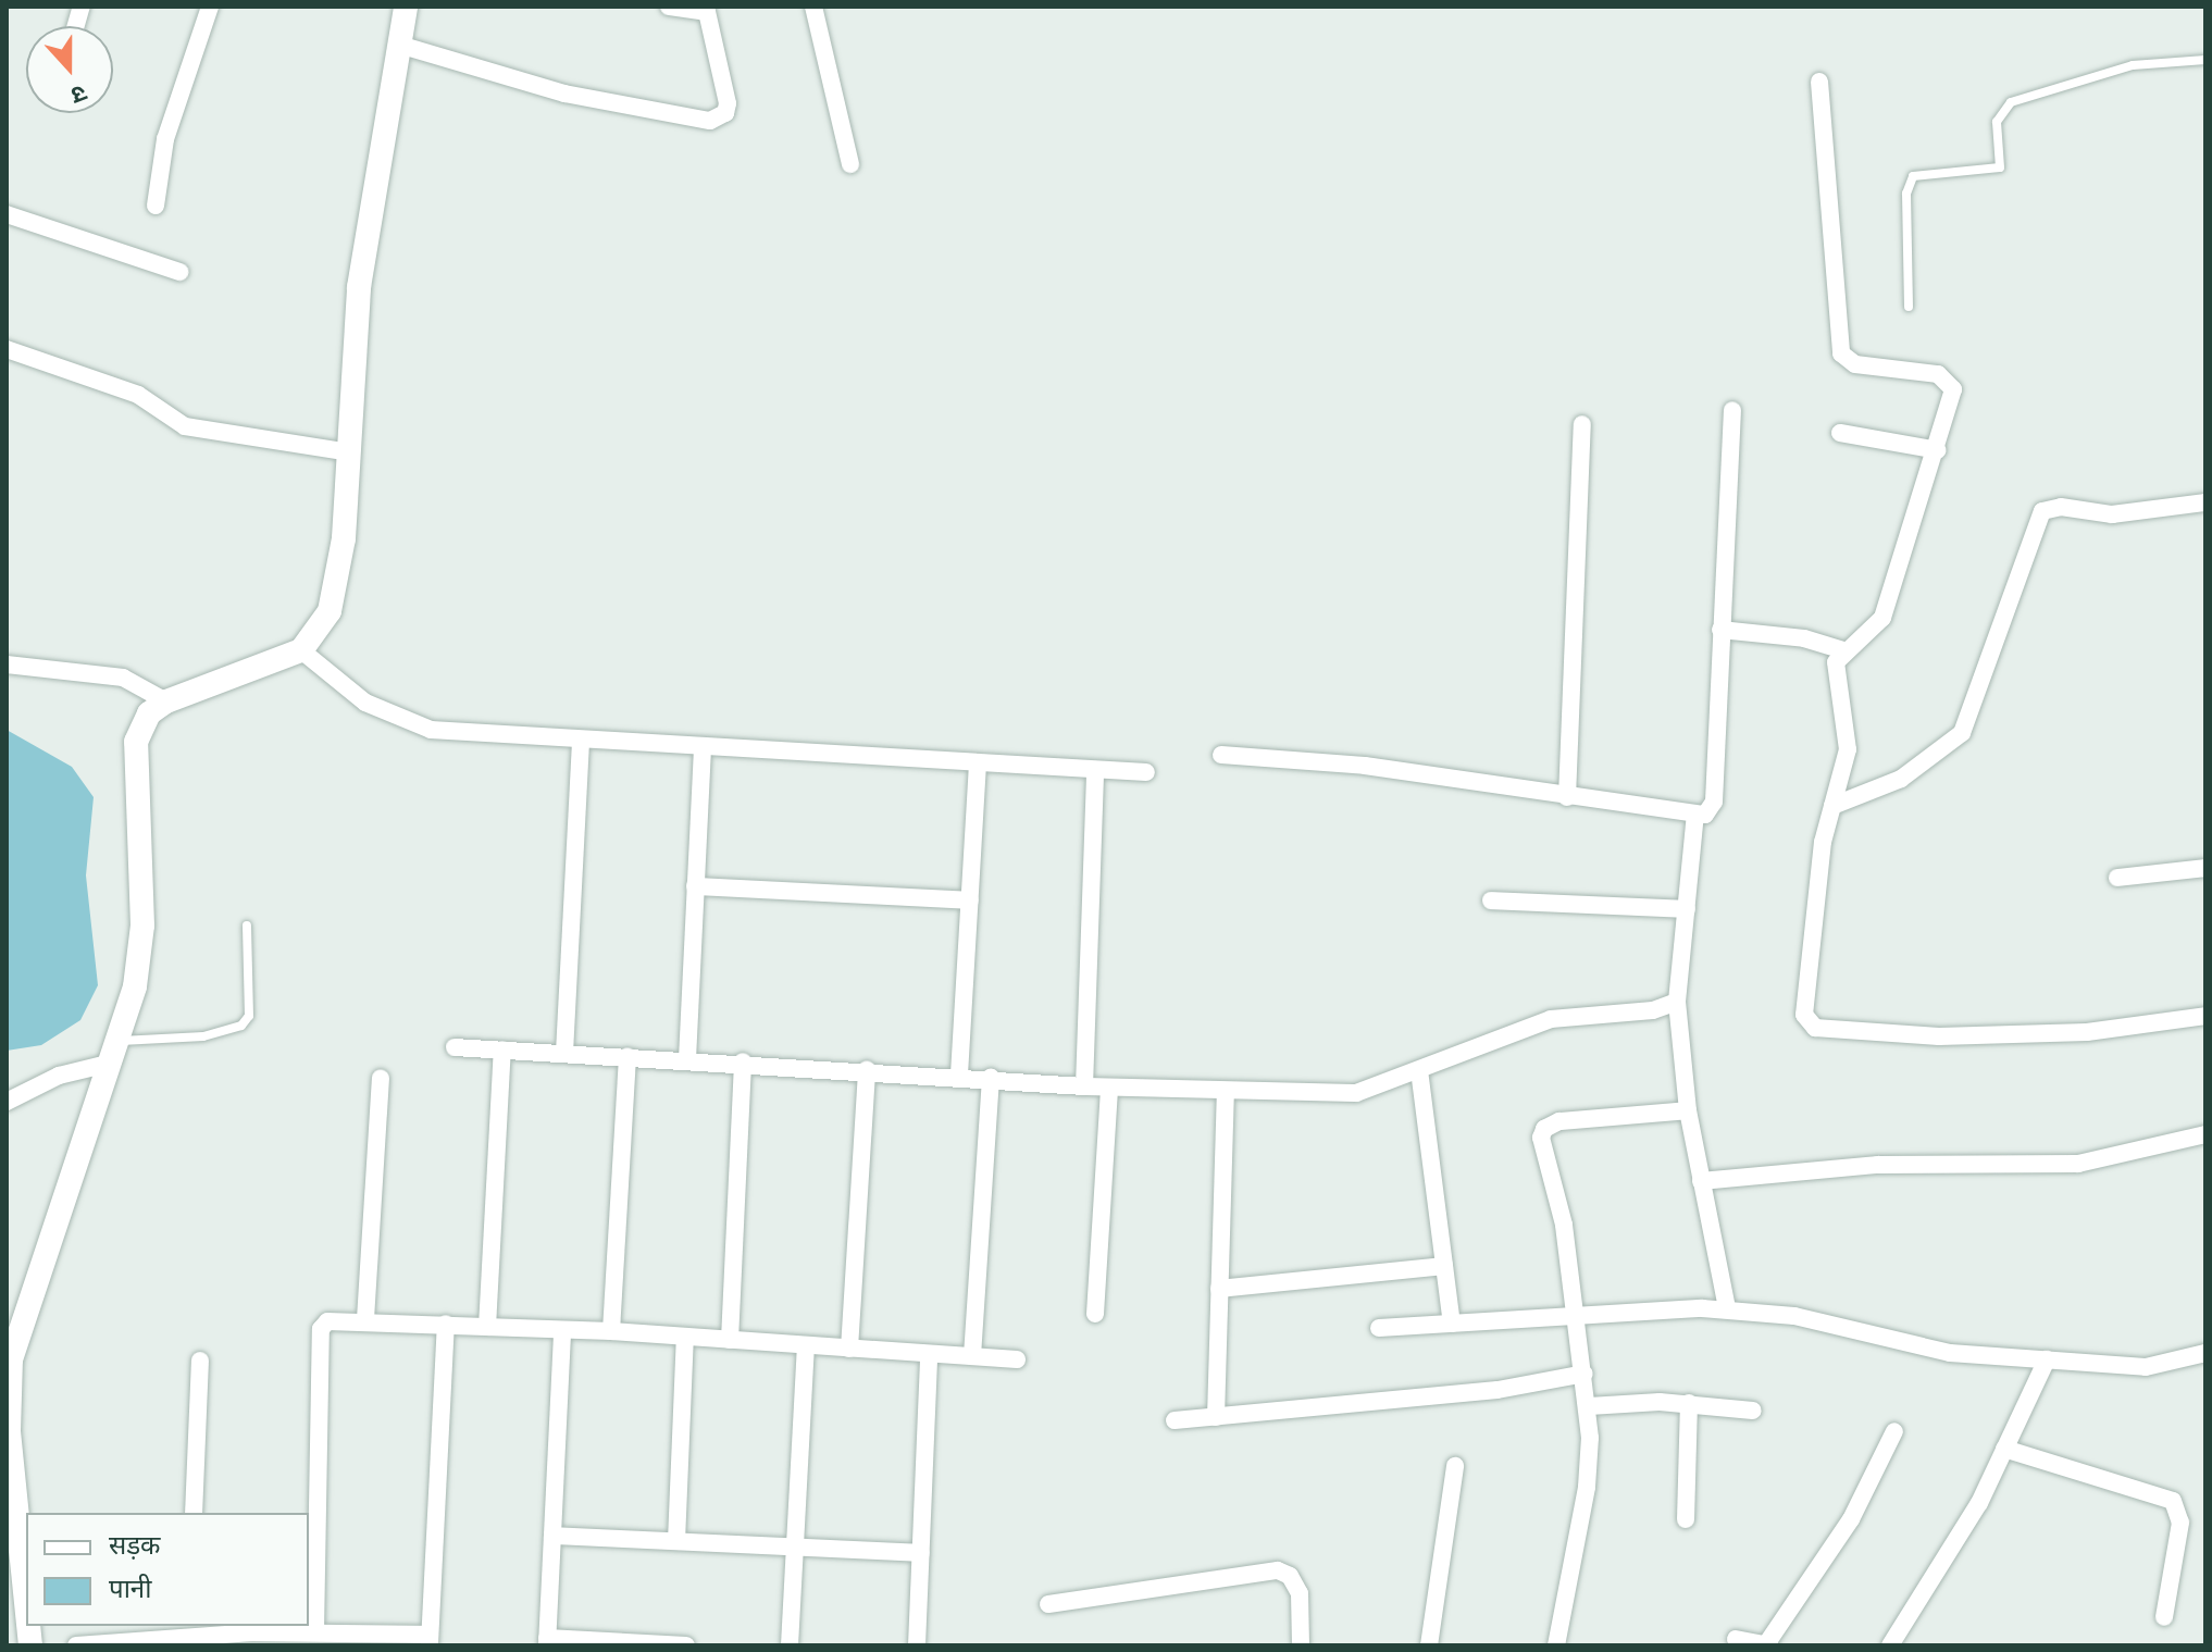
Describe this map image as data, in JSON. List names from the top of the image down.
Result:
{
  "legend": ["सड़क", "पानी"],
  "north": "bottom"
}
